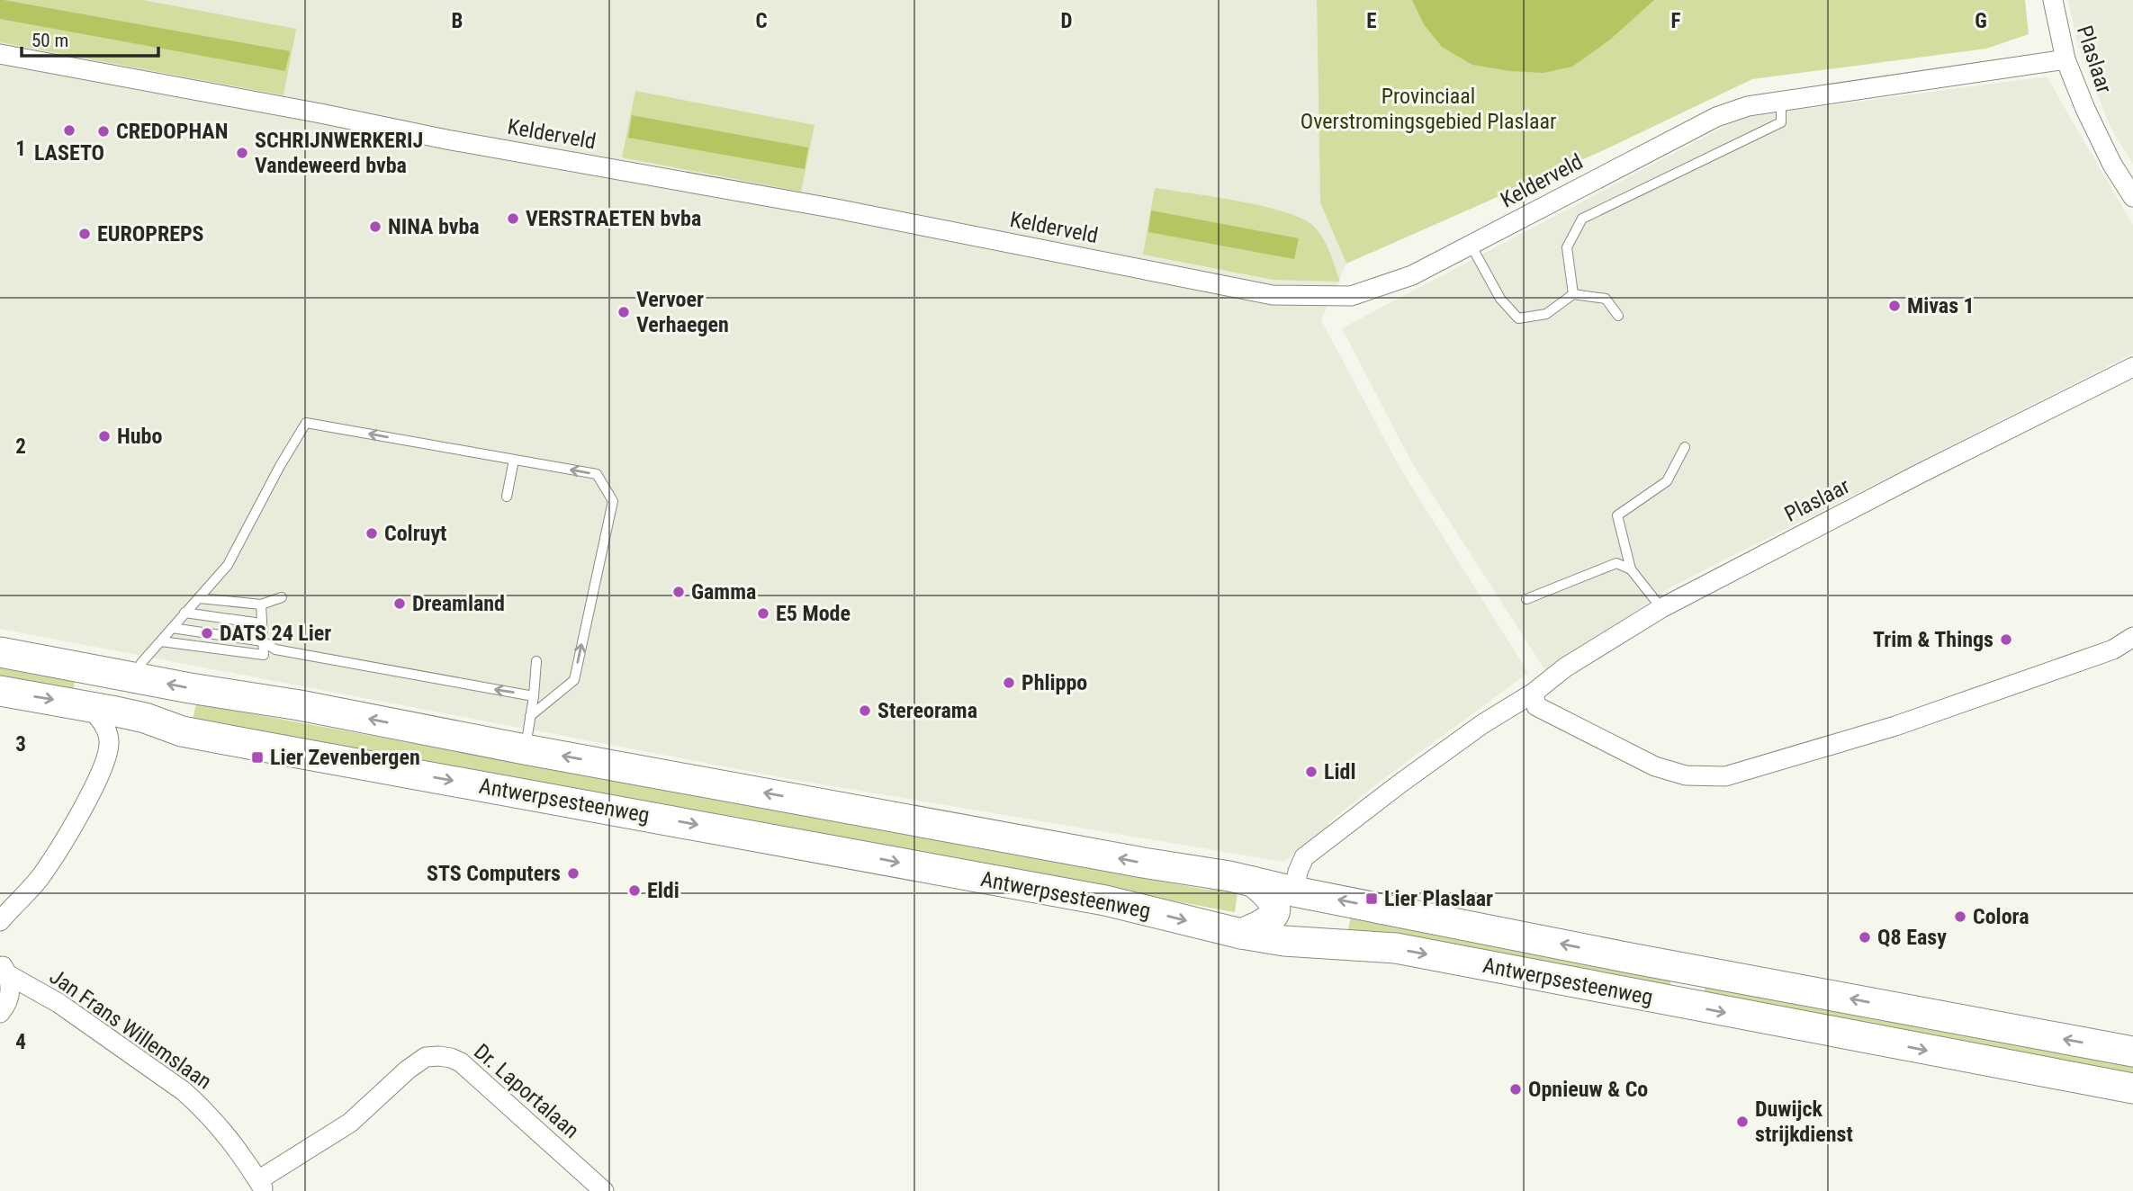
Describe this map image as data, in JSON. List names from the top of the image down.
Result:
{
  "streets": {
    "main road": ["Antwerpsesteenweg"],
    "street": [
      "Plaslaar",
      "Kelderveld",
      "Jan Frans Willemslaan",
      "Dr. Laportalaan"
    ]
  },
  "crossings": [
    ["Plaslaar", "Kelderveld"],
    ["Plaslaar", "Antwerpsesteenweg"],
    ["Jan Frans Willemslaan", "Dr. Laportalaan"]
  ],
  "parks": ["Provinciaal Overstromingsgebied Plaslaar"],
  "places": {
    "other": [
      "LASETO",
      "CREDOPHAN",
      "SCHRIJNWERKERIJ Vandeweerd bvba",
      "VERSTRAETEN bvba",
      "NINA bvba",
      "EUROPREPS",
      "Mivas 1",
      "Vervoer Verhaegen",
      "Hubo",
      "Colruyt",
      "Gamma",
      "Dreamland",
      "E5 Mode",
      "DATS 24 Lier",
      "Trim & Things",
      "Phlippo",
      "Stereorama",
      "Lidl",
      "STS Computers",
      "Eldi",
      "Colora",
      "Q8 Easy",
      "Opnieuw & Co",
      "Duwijck strijkdienst"
    ],
    "transit": ["Lier Zevenbergen", "Lier Plaslaar"]
  },
  "scale_bar": "50 m",
  "grid": {
    "columns": [
      "B",
      "C",
      "D",
      "E",
      "F",
      "G"
    ],
    "rows": [
      "1",
      "2",
      "3",
      "4"
    ]
  }
}
